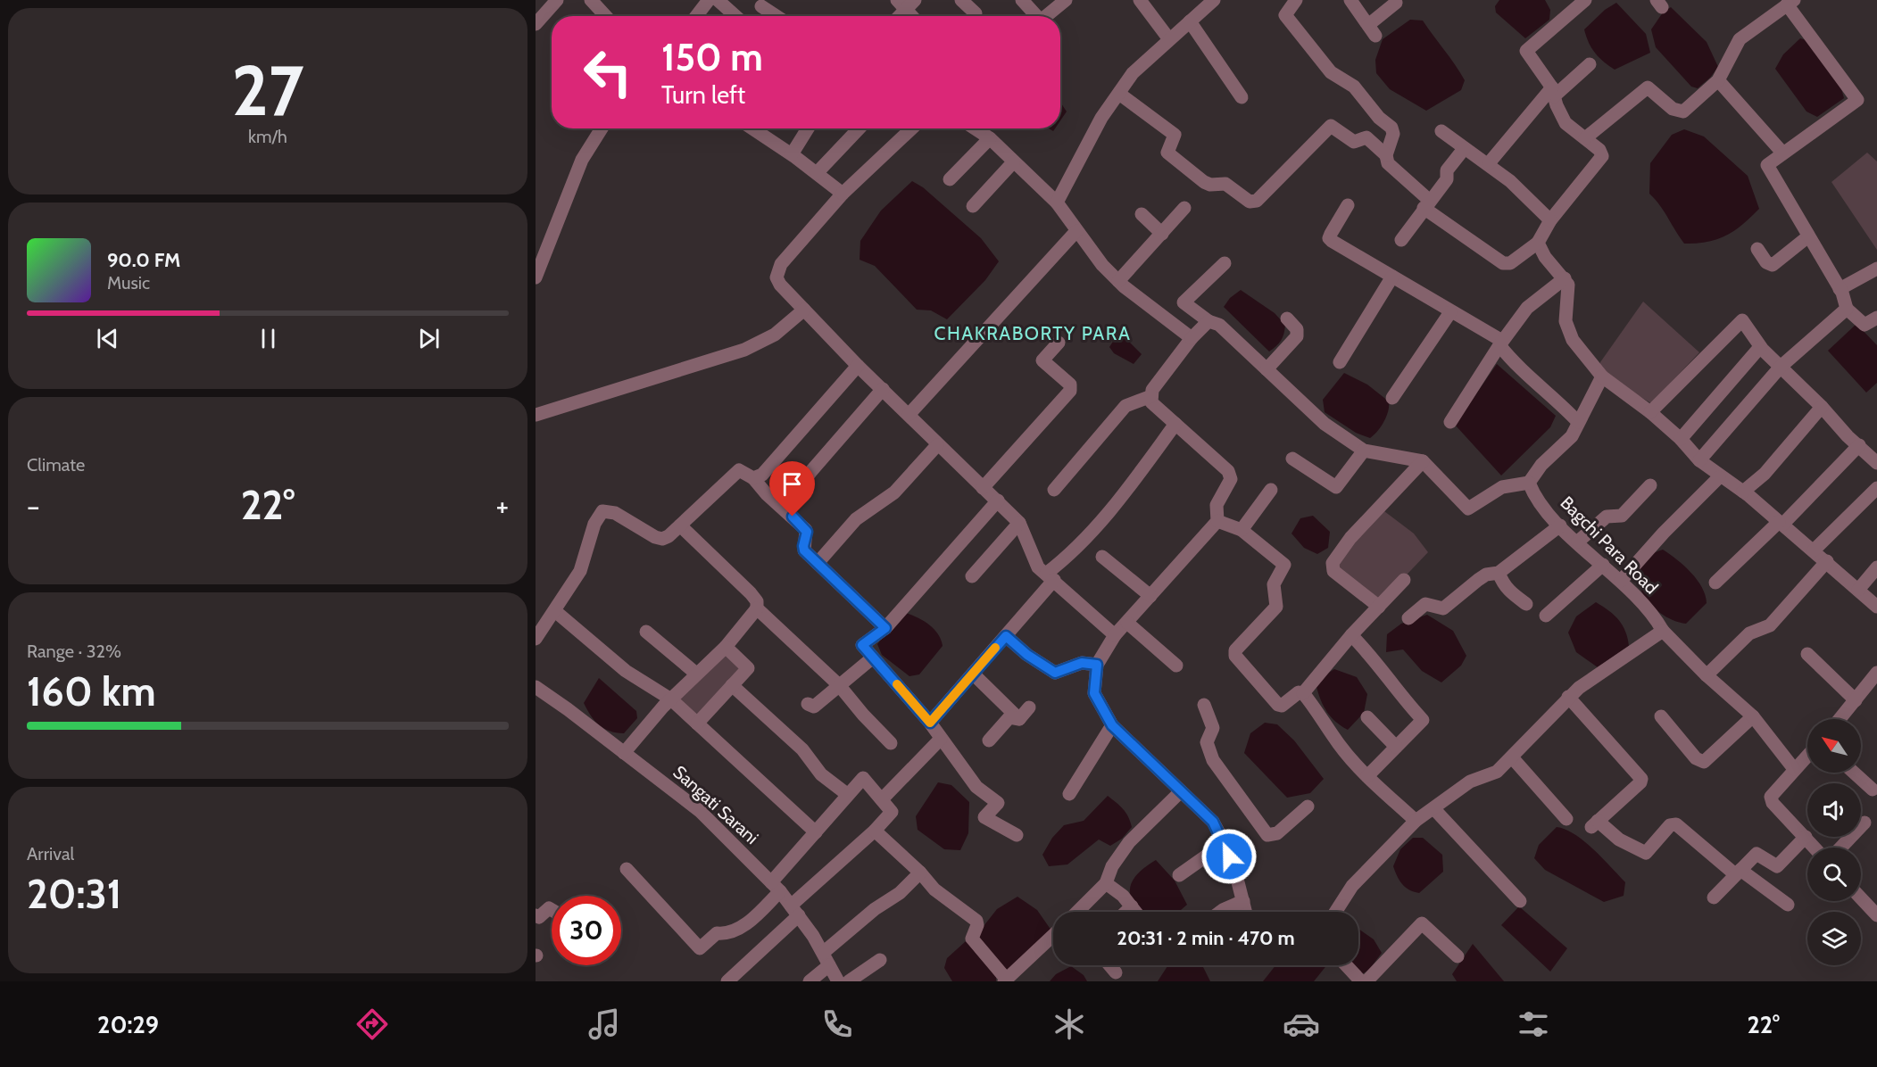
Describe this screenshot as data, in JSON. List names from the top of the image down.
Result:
{
  "streets": {
    "street": ["Bagchi Para Road", "Sangati Sarani"]
  },
  "districts": ["CHAKRABORTY PARA"],
  "north": "top left",
  "page": {
    "tile": [
      ["27", "km/h"],
      "Climate",
      ["Range · 32%", "160 km"],
      ["Arrival", "20:31"]
    ],
    "turn": ["150 m", "Turn left"],
    "song": ["90.0 FM", "Music"],
    "heat": ["−", "22°", "+"],
    "limit": "30",
    "trip": "20:31 · 2 min · 470 m",
    "tabs": ["20:29", "22°"]
  }
}
